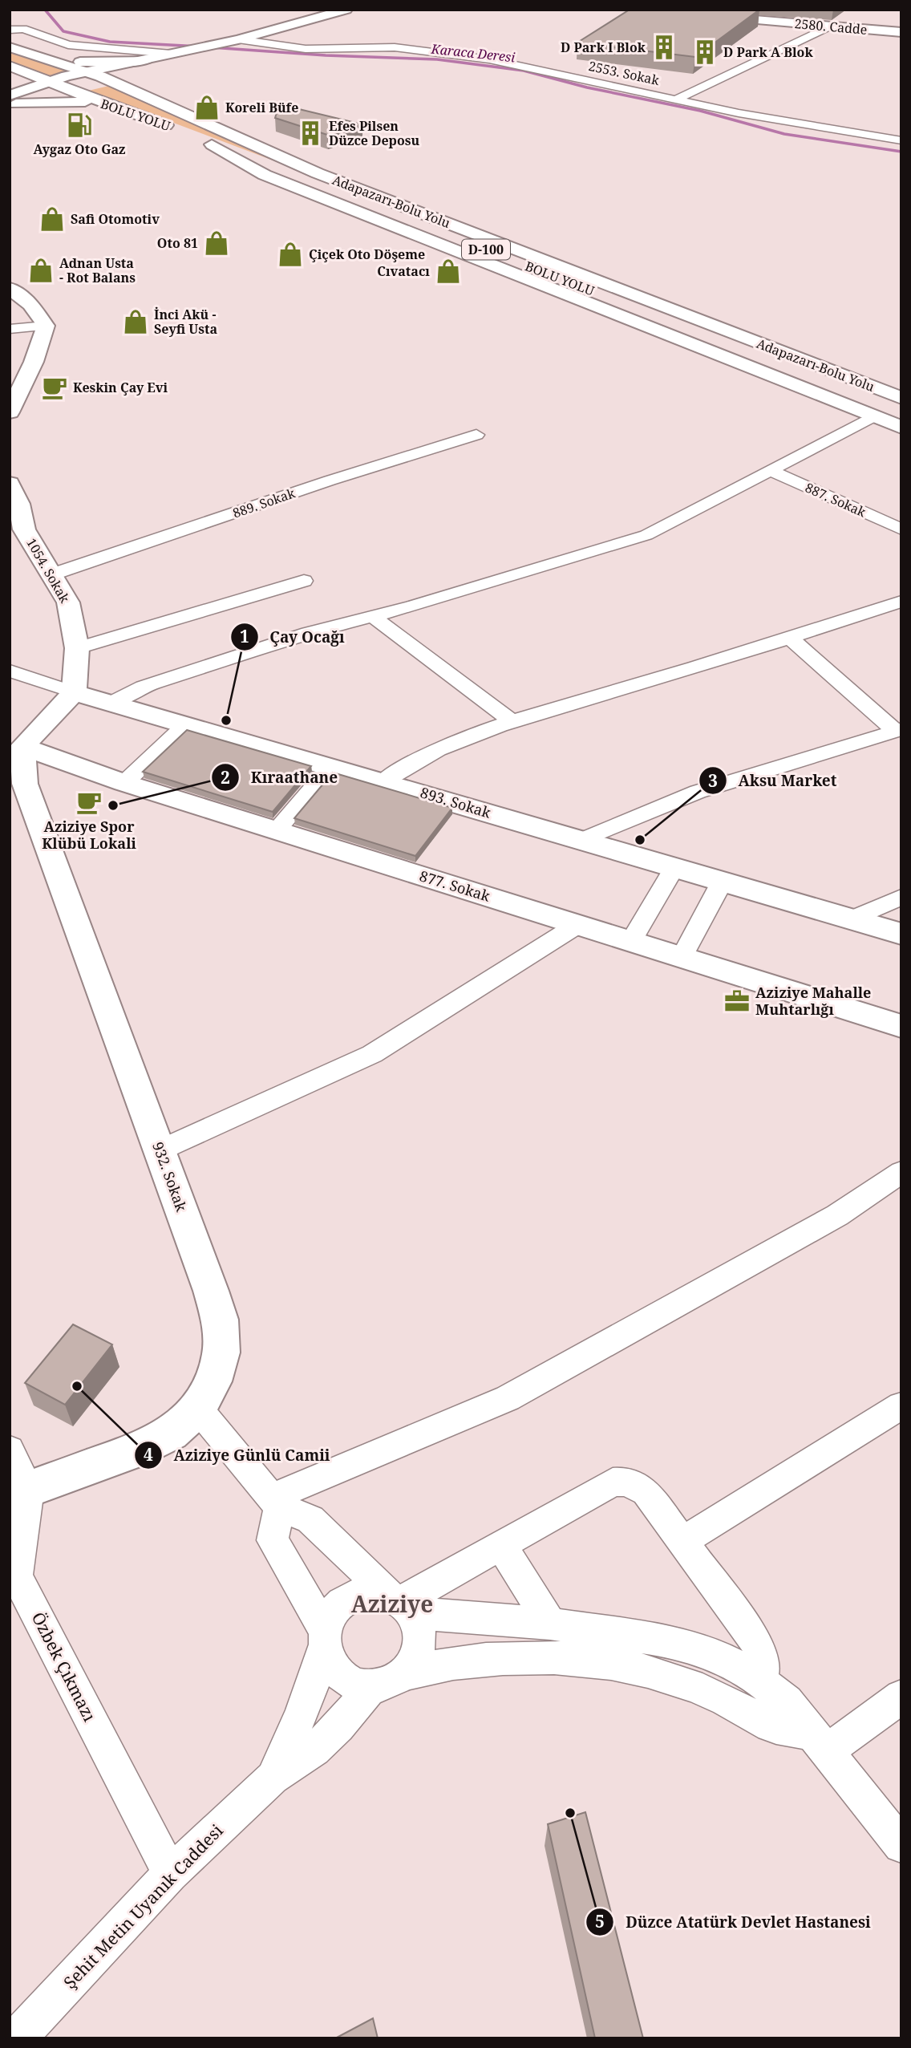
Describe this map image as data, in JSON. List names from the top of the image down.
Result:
{
  "streets": {
    "main road": [
      "2580. Cadde",
      "BOLU YOLU",
      "Adapazarı-Bolu Yolu",
      "D-100",
      "1054. Sokak",
      "893. Sokak",
      "877. Sokak",
      "932. Sokak"
    ],
    "street": [
      "2553. Sokak",
      "887. Sokak",
      "889. Sokak",
      "Özbek Çıkmazı",
      "Şehit Metin Uyanık Caddesi"
    ]
  },
  "crossings": [
    ["BOLU YOLU", "D-100"],
    ["889. Sokak", "1054. Sokak"],
    ["1054. Sokak", "893. Sokak"],
    ["877. Sokak", "932. Sokak"],
    ["932. Sokak", "Özbek Çıkmazı"],
    ["Özbek Çıkmazı", "Şehit Metin Uyanık Caddesi"]
  ],
  "districts": ["Aziziye"],
  "water": ["Karaca Deresi"],
  "places": {
    "building": ["D Park I Blok", "D Park A Blok", "Efes Pilsen Düzce Deposu"],
    "shop": [
      "Koreli Büfe",
      "Safi Otomotiv",
      "Oto 81",
      "Çiçek Oto Döşeme",
      "Adnan Usta - Rot Balans",
      "Cıvatacı",
      "İnci Akü - Seyfi Usta"
    ],
    "fuel station": ["Aygaz Oto Gaz"],
    "cafe": ["Keskin Çay Evi", "Aziziye Spor Klübü Lokali"],
    "other": [
      "Çay Ocağı",
      "Kıraathane",
      "Aksu Market",
      "Aziziye Günlü Camii",
      "Düzce Atatürk Devlet Hastanesi"
    ],
    "office": ["Aziziye Mahalle Muhtarlığı"]
  }
}
